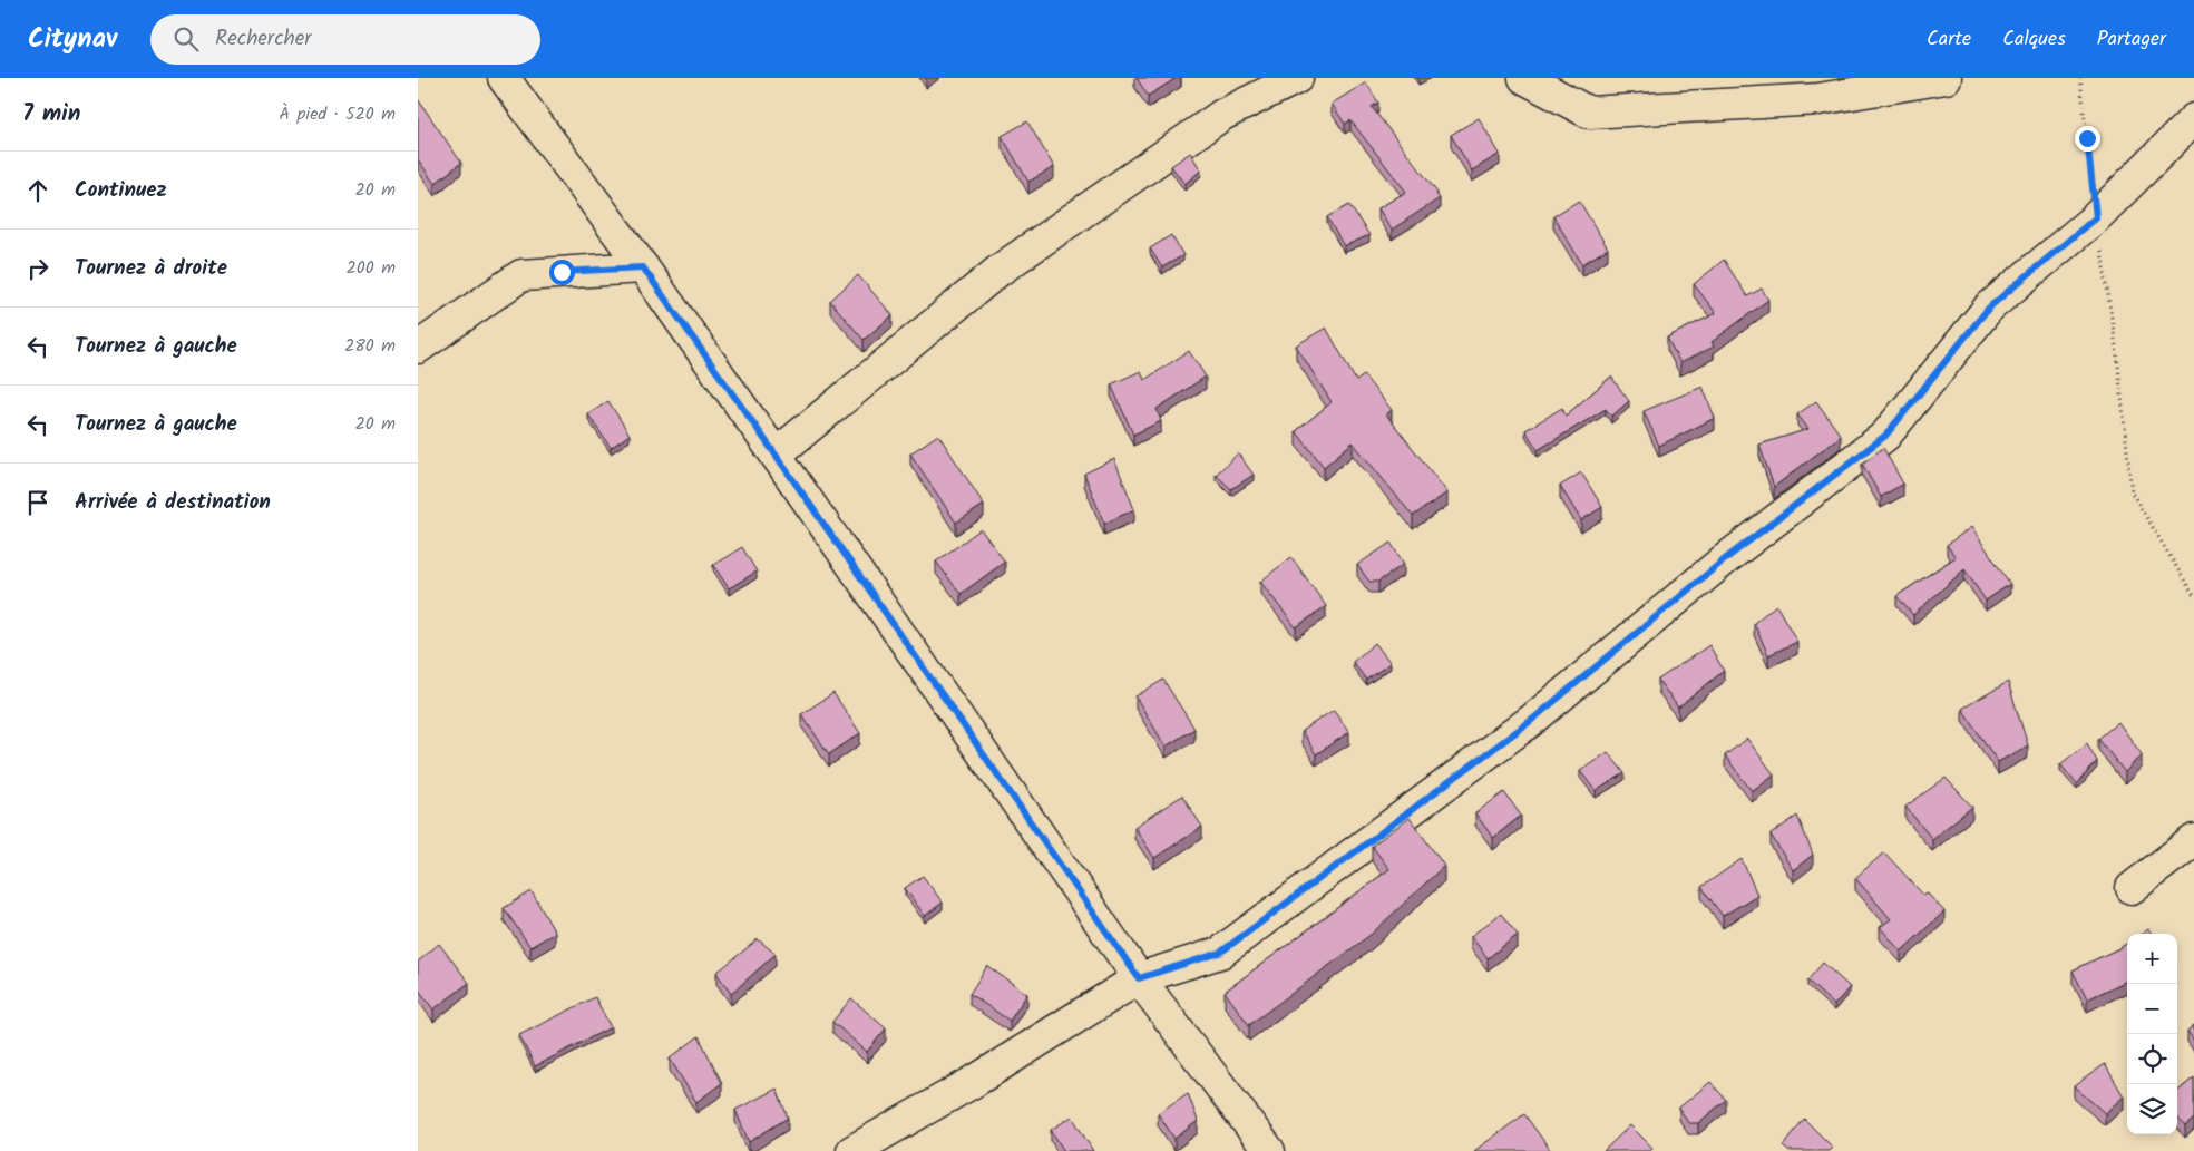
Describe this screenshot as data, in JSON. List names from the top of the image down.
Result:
{
  "page": {
    "header": "Citynav",
    "search": "Rechercher",
    "nav": ["Carte", "Calques", "Partager"],
    "heading": ["7 min", "À pied · 520 m"],
    "list": [
      ["Continuez", "20 m"],
      ["Tournez à droite", "200 m"],
      ["Tournez à gauche", "280 m"],
      ["Tournez à gauche", "20 m"],
      "Arrivée à destination"
    ],
    "map_buttons": ["+", "−"]
  }
}
